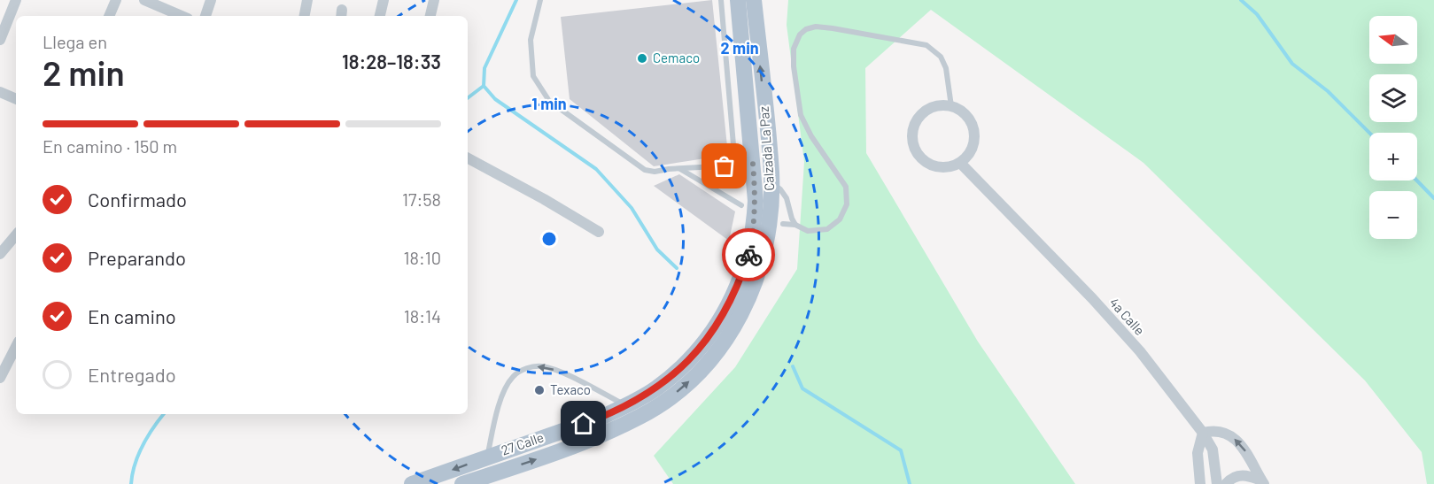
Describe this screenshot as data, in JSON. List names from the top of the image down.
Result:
{
  "streets": {
    "main road": ["Calzada La Paz", "27 Calle"],
    "street": ["4a Calle"]
  },
  "crossings": [
    ["Calzada La Paz", "27 Calle"]
  ],
  "places": ["Cemaco", "Texaco"],
  "north": "left",
  "page": {
    "map_buttons": ["+", "−"],
    "heading": ["2 min", "Llega en", "18:28–18:33"],
    "bar": "En camino · 150 m",
    "list": [
      ["Confirmado", "17:58"],
      ["Preparando", "18:10"],
      ["En camino", "18:14"],
      "Entregado"
    ]
  },
  "rings": ["2 min", "1 min"]
}
